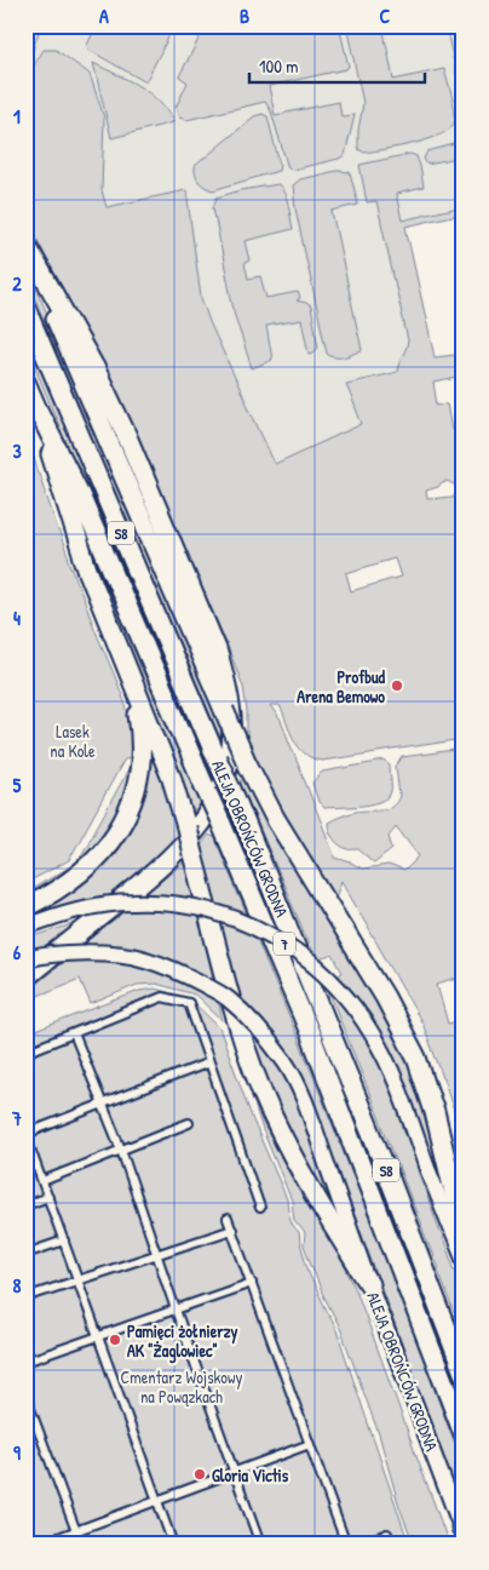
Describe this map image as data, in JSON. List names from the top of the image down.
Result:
{
  "streets": {
    "highway": ["S8", "ALEJA OBROŃCÓW GRODNA"],
    "main road": ["7"]
  },
  "parks": ["Lasek na Kole", "Cmentarz Wojskowy na Powązkach"],
  "places": ["Profbud Arena Bemowo", "Pamięci żołnierzy AK \"Żaglowiec\"", "Gloria Victis"],
  "scale_bar": "100 m",
  "grid": {
    "columns": ["A", "B", "C"],
    "rows": [
      "1",
      "2",
      "3",
      "4",
      "5",
      "6",
      "7",
      "8",
      "9"
    ]
  }
}
